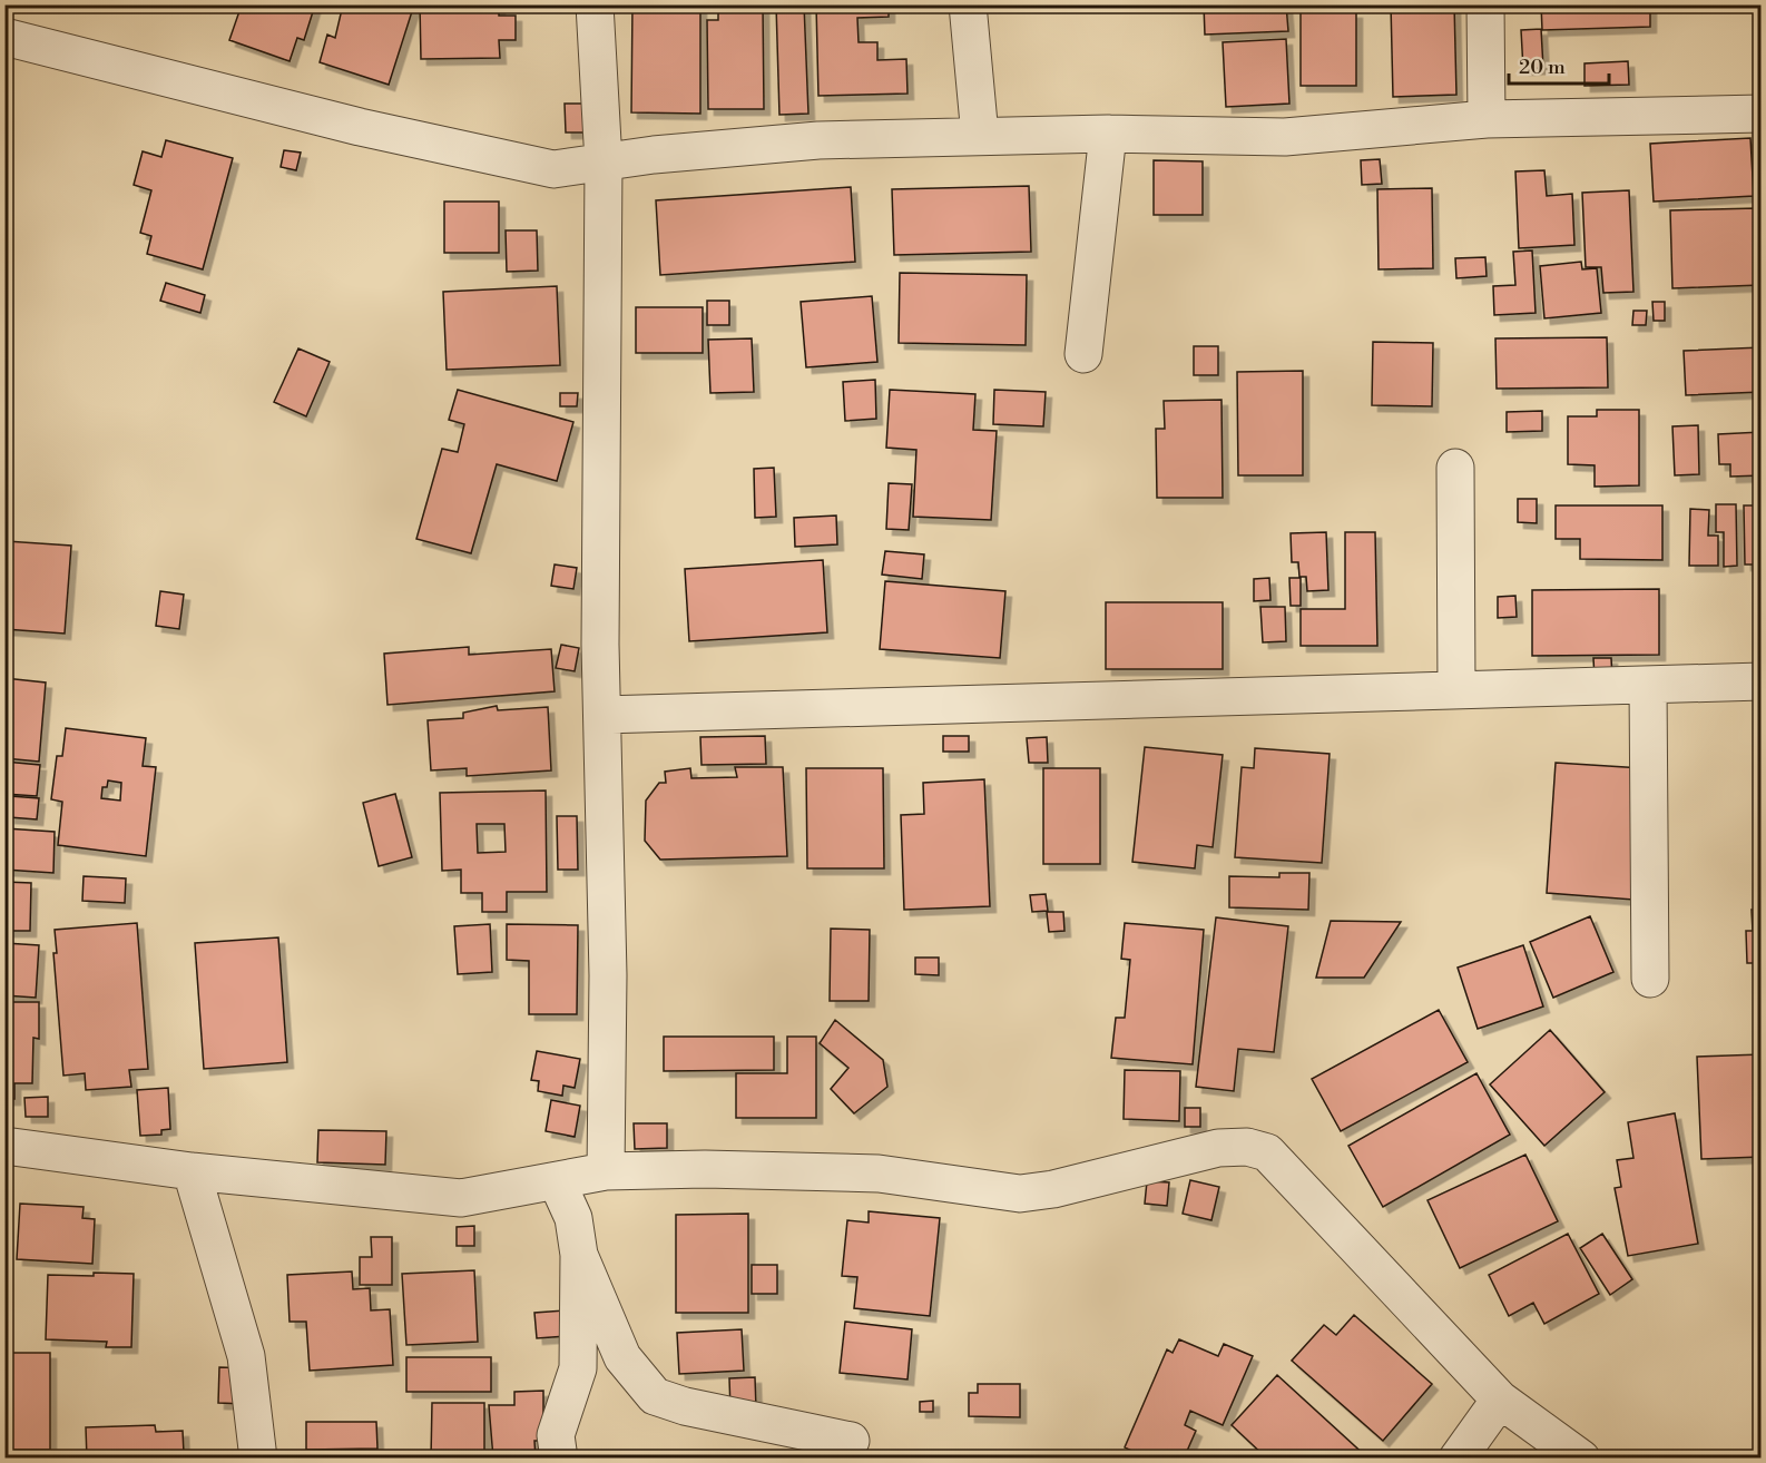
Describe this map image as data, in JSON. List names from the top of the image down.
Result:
{
  "scale_bar": "20 m"
}
